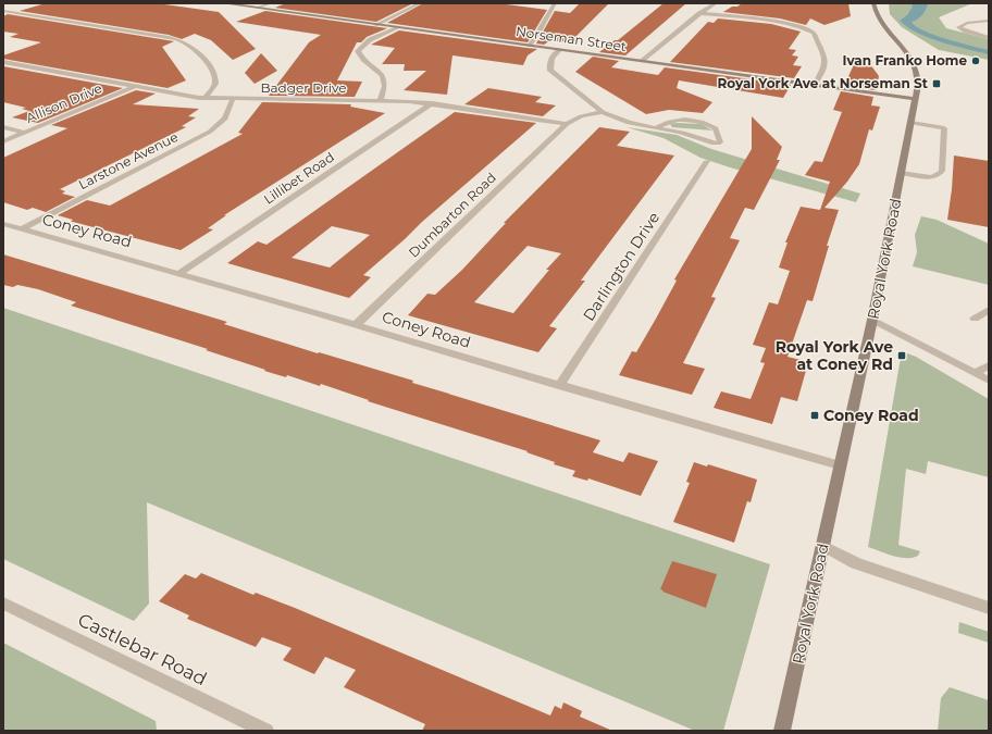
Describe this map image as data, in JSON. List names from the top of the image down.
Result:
{
  "streets": {
    "main road": ["Norseman Street", "Royal York Road"],
    "street": [
      "Badger Drive",
      "Allison Drive",
      "Larstone Avenue",
      "Lillibet Road",
      "Dumbarton Road",
      "Coney Road",
      "Darlington Drive",
      "Castlebar Road"
    ]
  },
  "crossings": [
    ["Norseman Street", "Royal York Road"],
    ["Badger Drive", "Allison Drive"],
    ["Badger Drive", "Larstone Avenue"],
    ["Badger Drive", "Lillibet Road"],
    ["Badger Drive", "Dumbarton Road"],
    ["Larstone Avenue", "Coney Road"],
    ["Lillibet Road", "Coney Road"],
    ["Dumbarton Road", "Coney Road"],
    ["Coney Road", "Royal York Road"],
    ["Coney Road", "Darlington Drive"]
  ],
  "places": {
    "other": ["Ivan Franko Home"],
    "transit": ["Royal York Ave at Norseman St", "Royal York Ave at Coney Rd", "Coney Road"]
  }
}
